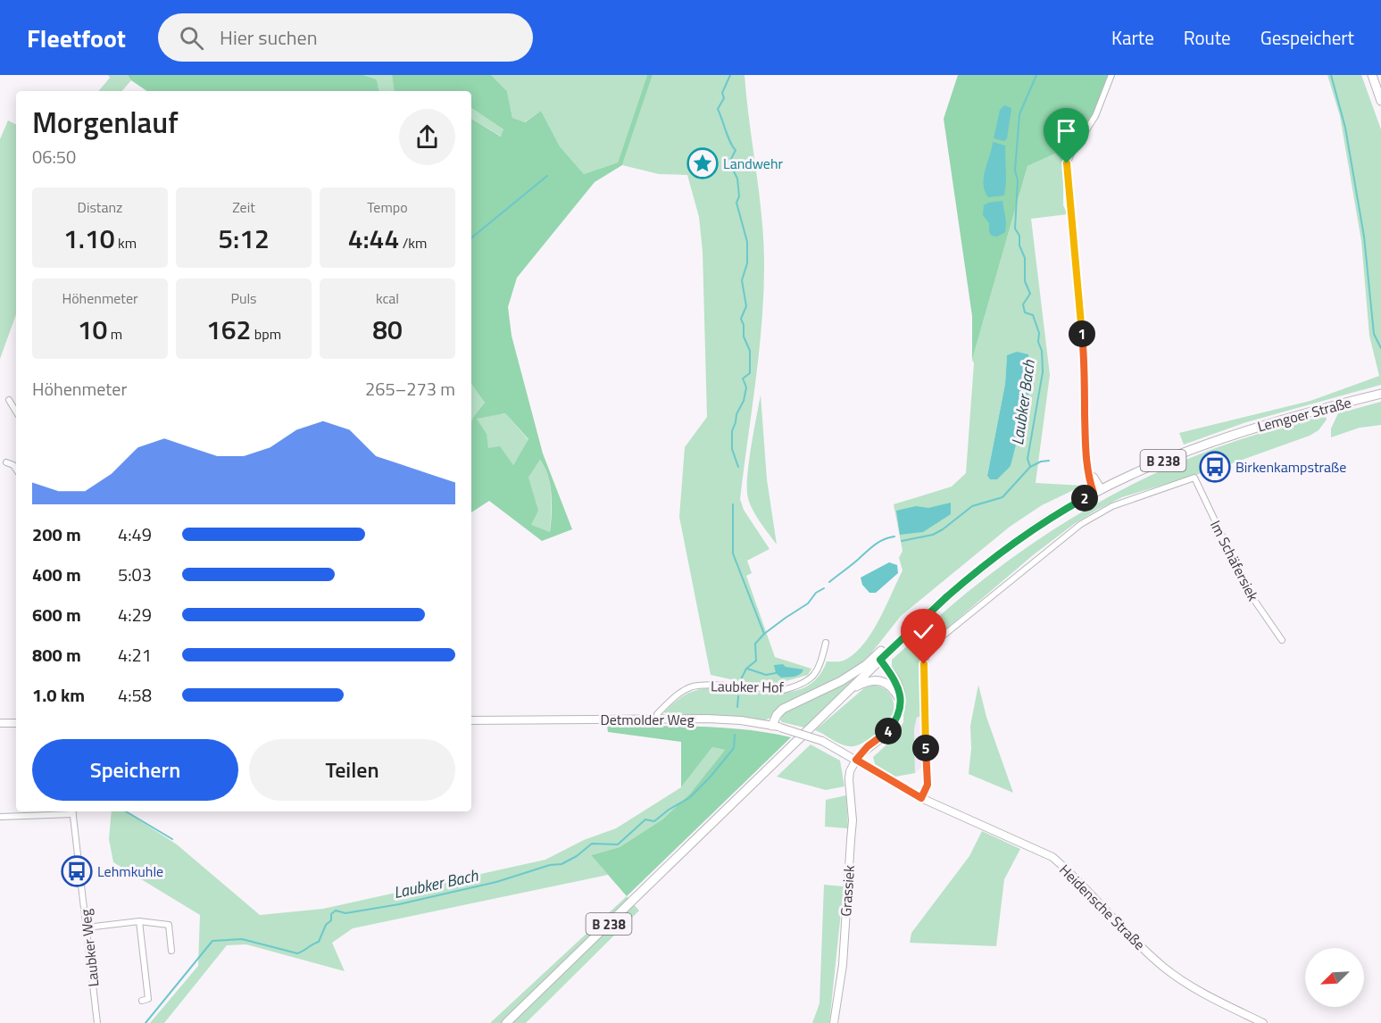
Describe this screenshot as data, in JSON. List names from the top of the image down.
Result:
{
  "streets": {
    "main road": ["Lemgoer Straße", "B 238"],
    "street": [
      "Im Schäfersiek",
      "Laubker Hof",
      "Detmolder Weg",
      "Grassiek",
      "Heidensche Straße",
      "Laubker Weg"
    ]
  },
  "crossings": [
    ["Lemgoer Straße", "B 238"],
    ["B 238", "Detmolder Weg"],
    ["Im Schäfersiek", "Heidensche Straße"],
    ["Laubker Hof", "Detmolder Weg"],
    ["Detmolder Weg", "Heidensche Straße"],
    ["Grassiek", "Heidensche Straße"]
  ],
  "water": ["Laubker Bach"],
  "places": {
    "place": ["Landwehr"],
    "bus stop": ["Birkenkampstraße", "Lehmkuhle"]
  },
  "north": "bottom left",
  "page": {
    "header": "Fleetfoot",
    "search": "Hier suchen",
    "nav": ["Karte", "Route", "Gespeichert"],
    "heading": ["Morgenlauf", "06:50"],
    "stats": [
      ["Distanz", "1.10 km"],
      ["Zeit", "5:12"],
      ["Tempo", "4:44 /km"],
      ["Höhenmeter", "10 m"],
      ["Puls", "162 bpm"],
      ["kcal", "80"]
    ],
    "pins": [
      "1",
      "2",
      "4",
      "5"
    ],
    "chart": ["Höhenmeter", "265–273 m"],
    "list": [
      {
        "name": "200 m",
        "note": "4:49"
      },
      {
        "name": "400 m",
        "note": "5:03"
      },
      {
        "name": "600 m",
        "note": "4:29"
      },
      {
        "name": "800 m",
        "note": "4:21"
      },
      {
        "name": "1.0 km",
        "note": "4:58"
      }
    ],
    "buttons": ["Speichern", "Teilen"]
  }
}
